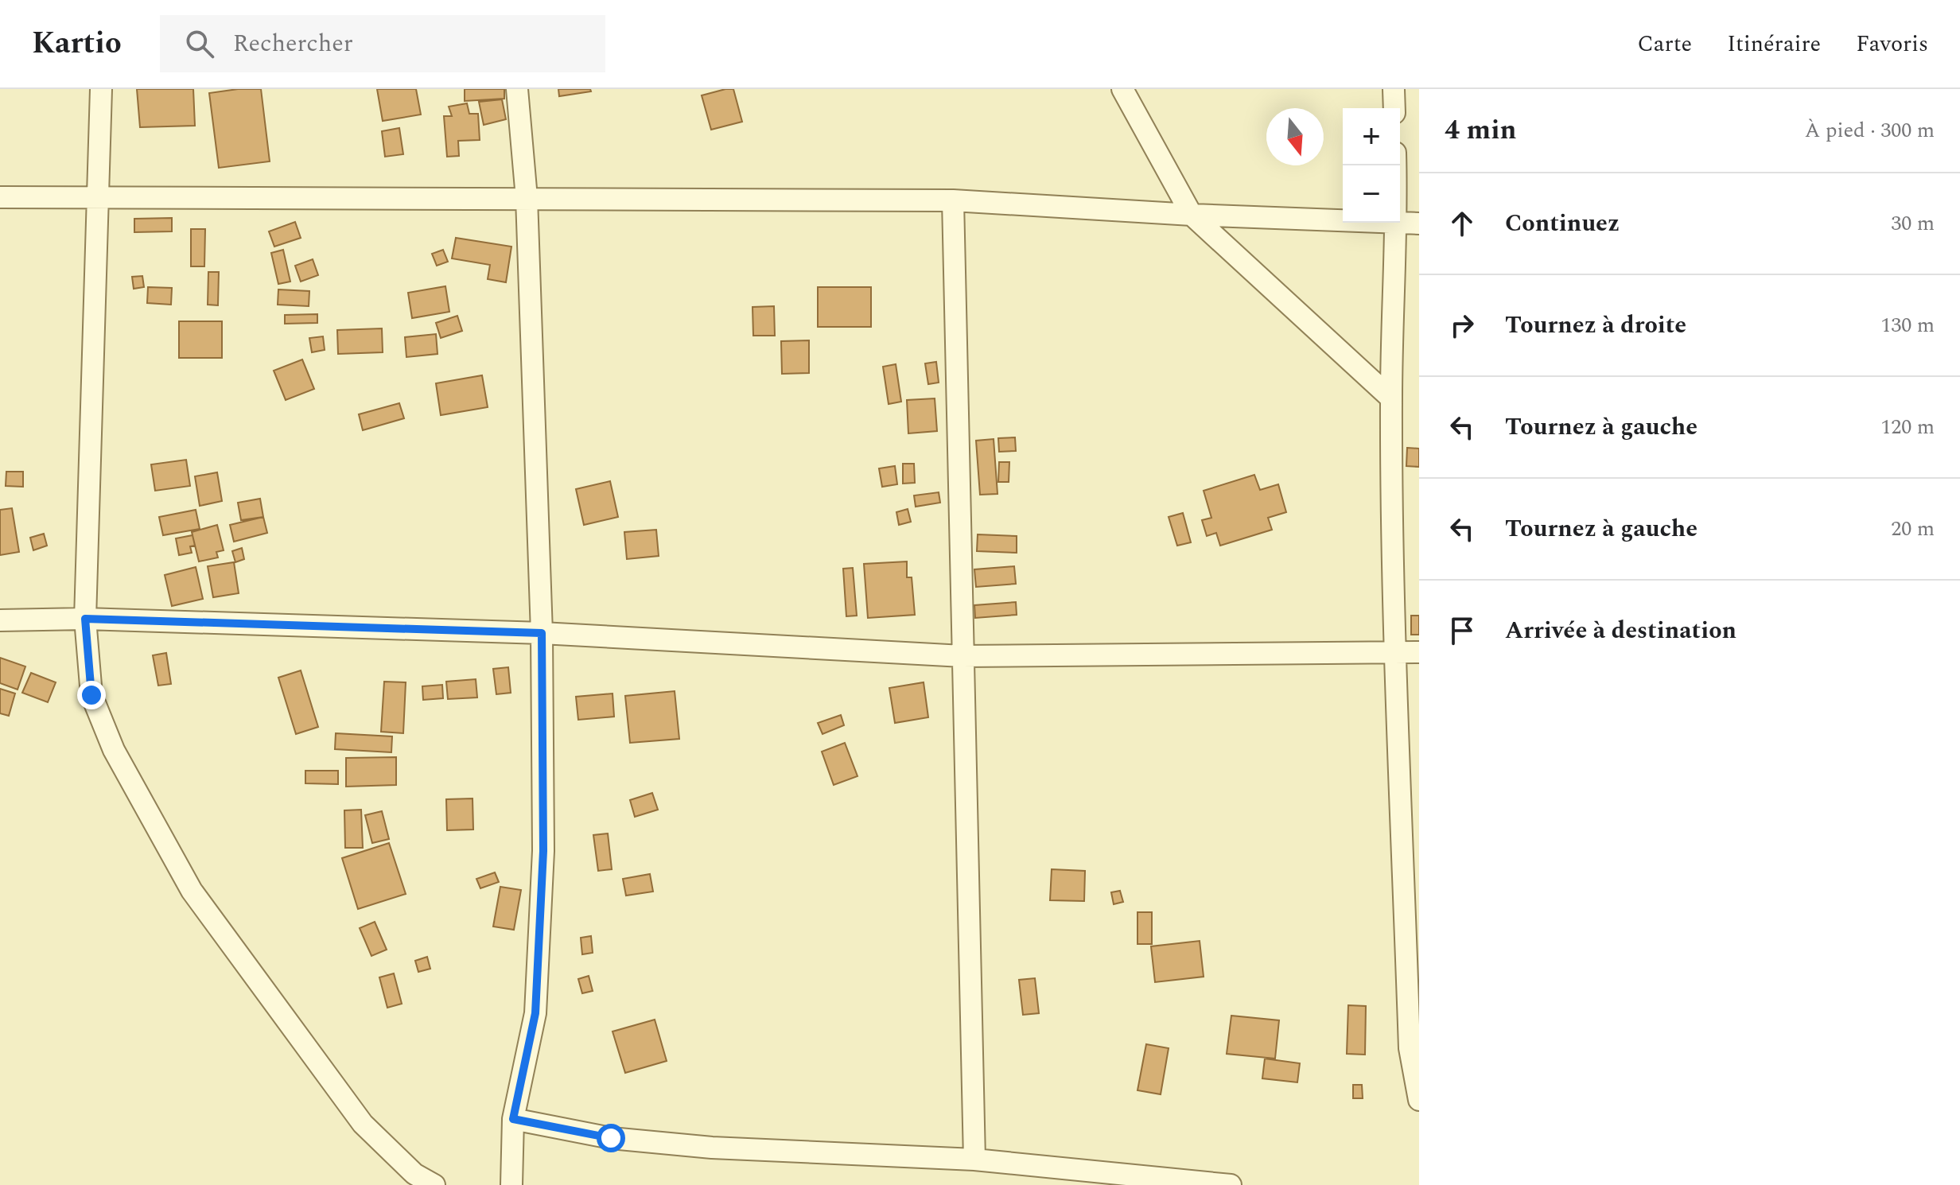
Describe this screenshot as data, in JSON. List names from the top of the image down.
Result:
{
  "north": "bottom",
  "page": {
    "header": "Kartio",
    "search": "Rechercher",
    "nav": ["Carte", "Itinéraire", "Favoris"],
    "heading": ["4 min", "À pied · 300 m"],
    "map_buttons": ["+", "−"],
    "list": [
      ["Continuez", "30 m"],
      ["Tournez à droite", "130 m"],
      ["Tournez à gauche", "120 m"],
      ["Tournez à gauche", "20 m"],
      "Arrivée à destination"
    ]
  }
}
